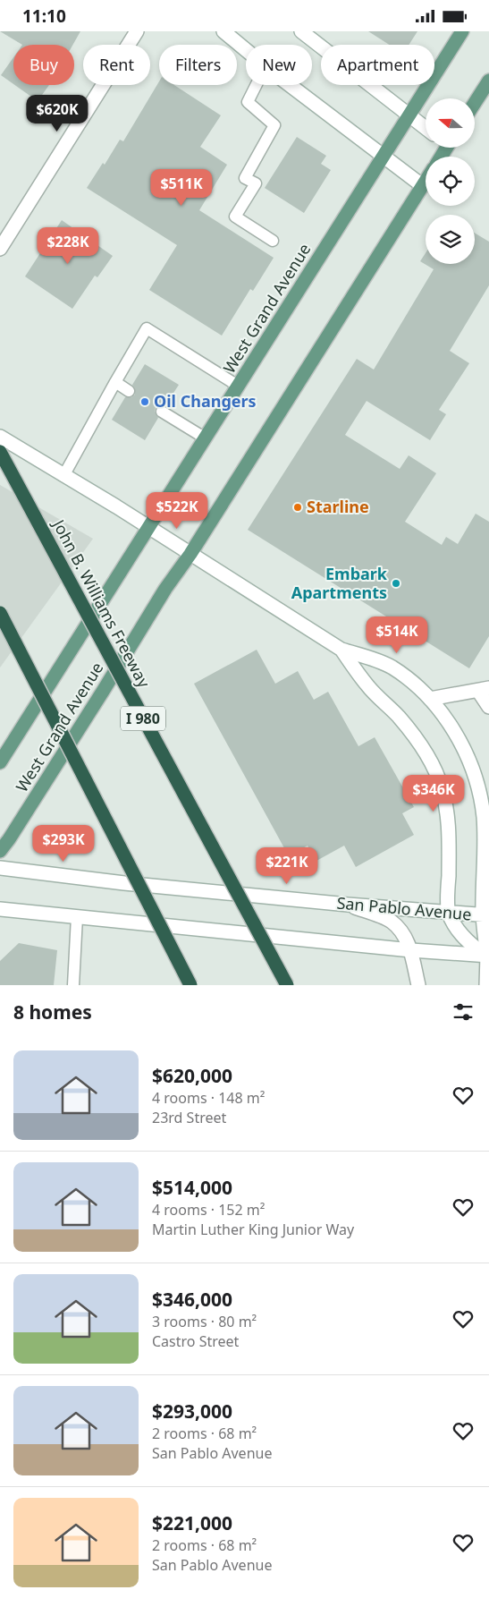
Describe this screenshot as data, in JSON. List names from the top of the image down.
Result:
{
  "streets": {
    "highway": ["John B. Williams Freeway", "I 980"],
    "main road": ["West Grand Avenue", "San Pablo Avenue"]
  },
  "places": ["Oil Changers", "Starline", "Embark Apartments"],
  "north": "left",
  "page": {
    "status": "11:10",
    "chip": [
      "Buy",
      "Rent",
      "Filters",
      "New",
      "Apartment"
    ],
    "price": [
      "$620K",
      "$511K",
      "$228K",
      "$522K",
      "$514K",
      "$346K",
      "$293K",
      "$221K"
    ],
    "heading": "8 homes",
    "list": [
      {
        "name": "$620,000",
        "note": "4 rooms · 148 m² · 23rd Street"
      },
      {
        "name": "$514,000",
        "note": "4 rooms · 152 m² · Martin Luther King Junior Way"
      },
      {
        "name": "$346,000",
        "note": "3 rooms · 80 m² · Castro Street"
      },
      {
        "name": "$293,000",
        "note": "2 rooms · 68 m² · San Pablo Avenue"
      },
      {
        "name": "$221,000",
        "note": "2 rooms · 68 m² · San Pablo Avenue"
      }
    ]
  }
}
